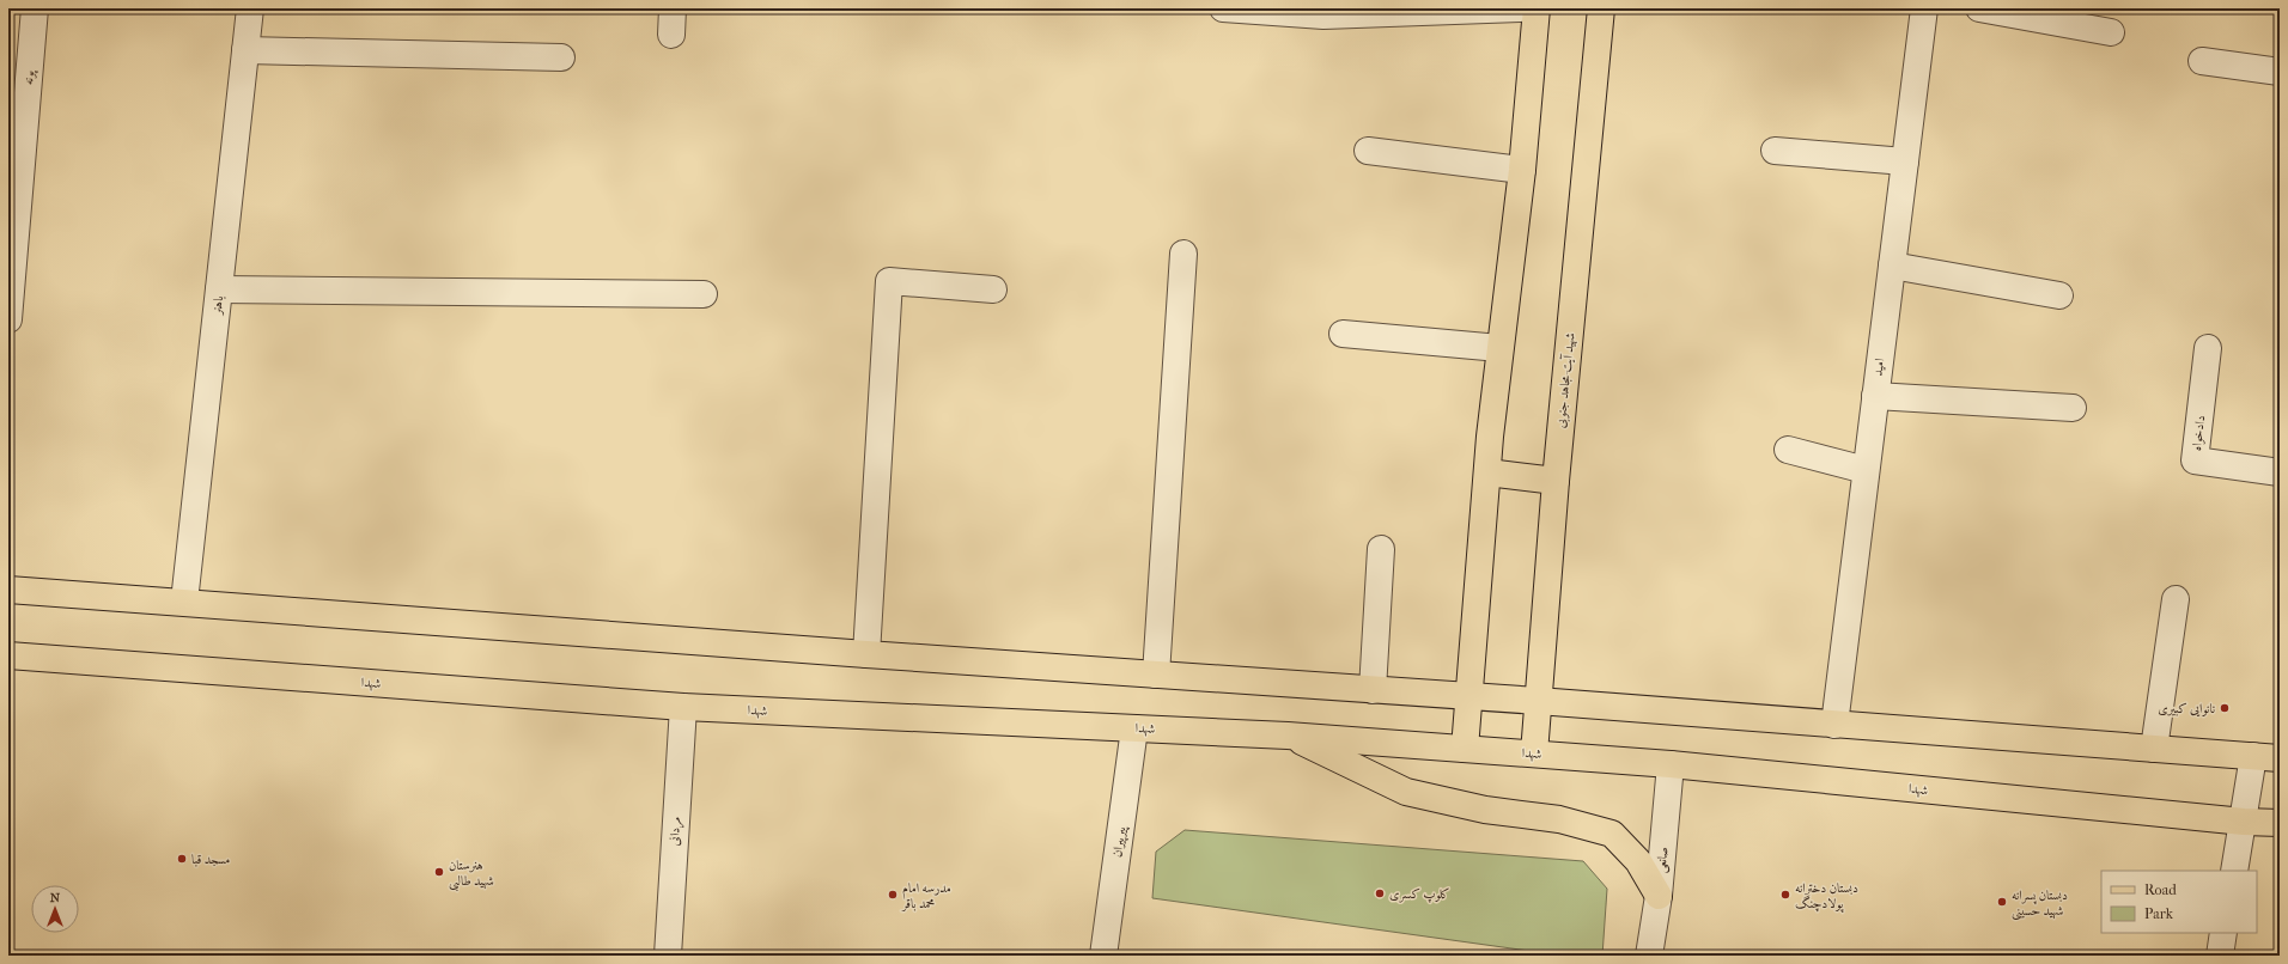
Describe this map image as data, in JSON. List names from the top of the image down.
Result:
{
  "streets": {
    "main road": ["شهید آیت-مجاهد جنوبی", "شهدا"],
    "street": [
      "پونه",
      "باهنر",
      "امید",
      "دادخواه",
      "مردانی",
      "پیرپیران",
      "صانعی"
    ]
  },
  "crossings": [
    ["شهید آیت-مجاهد جنوبی", "شهدا"],
    ["شهدا", "مردانی"],
    ["شهدا", "پیرپیران"],
    ["شهدا", "صانعی"]
  ],
  "places": [
    "نانوایی کبیری",
    "مسجد قبا",
    "هنرستان شهید طالبی",
    "کلوپ کسری",
    "مدرسه امام محمد باقر",
    "دبستان دخترانه پولادچنگ",
    "دبستان پسرانه شهید حسینی"
  ],
  "legend": ["Road", "Park"],
  "north": "top"
}
